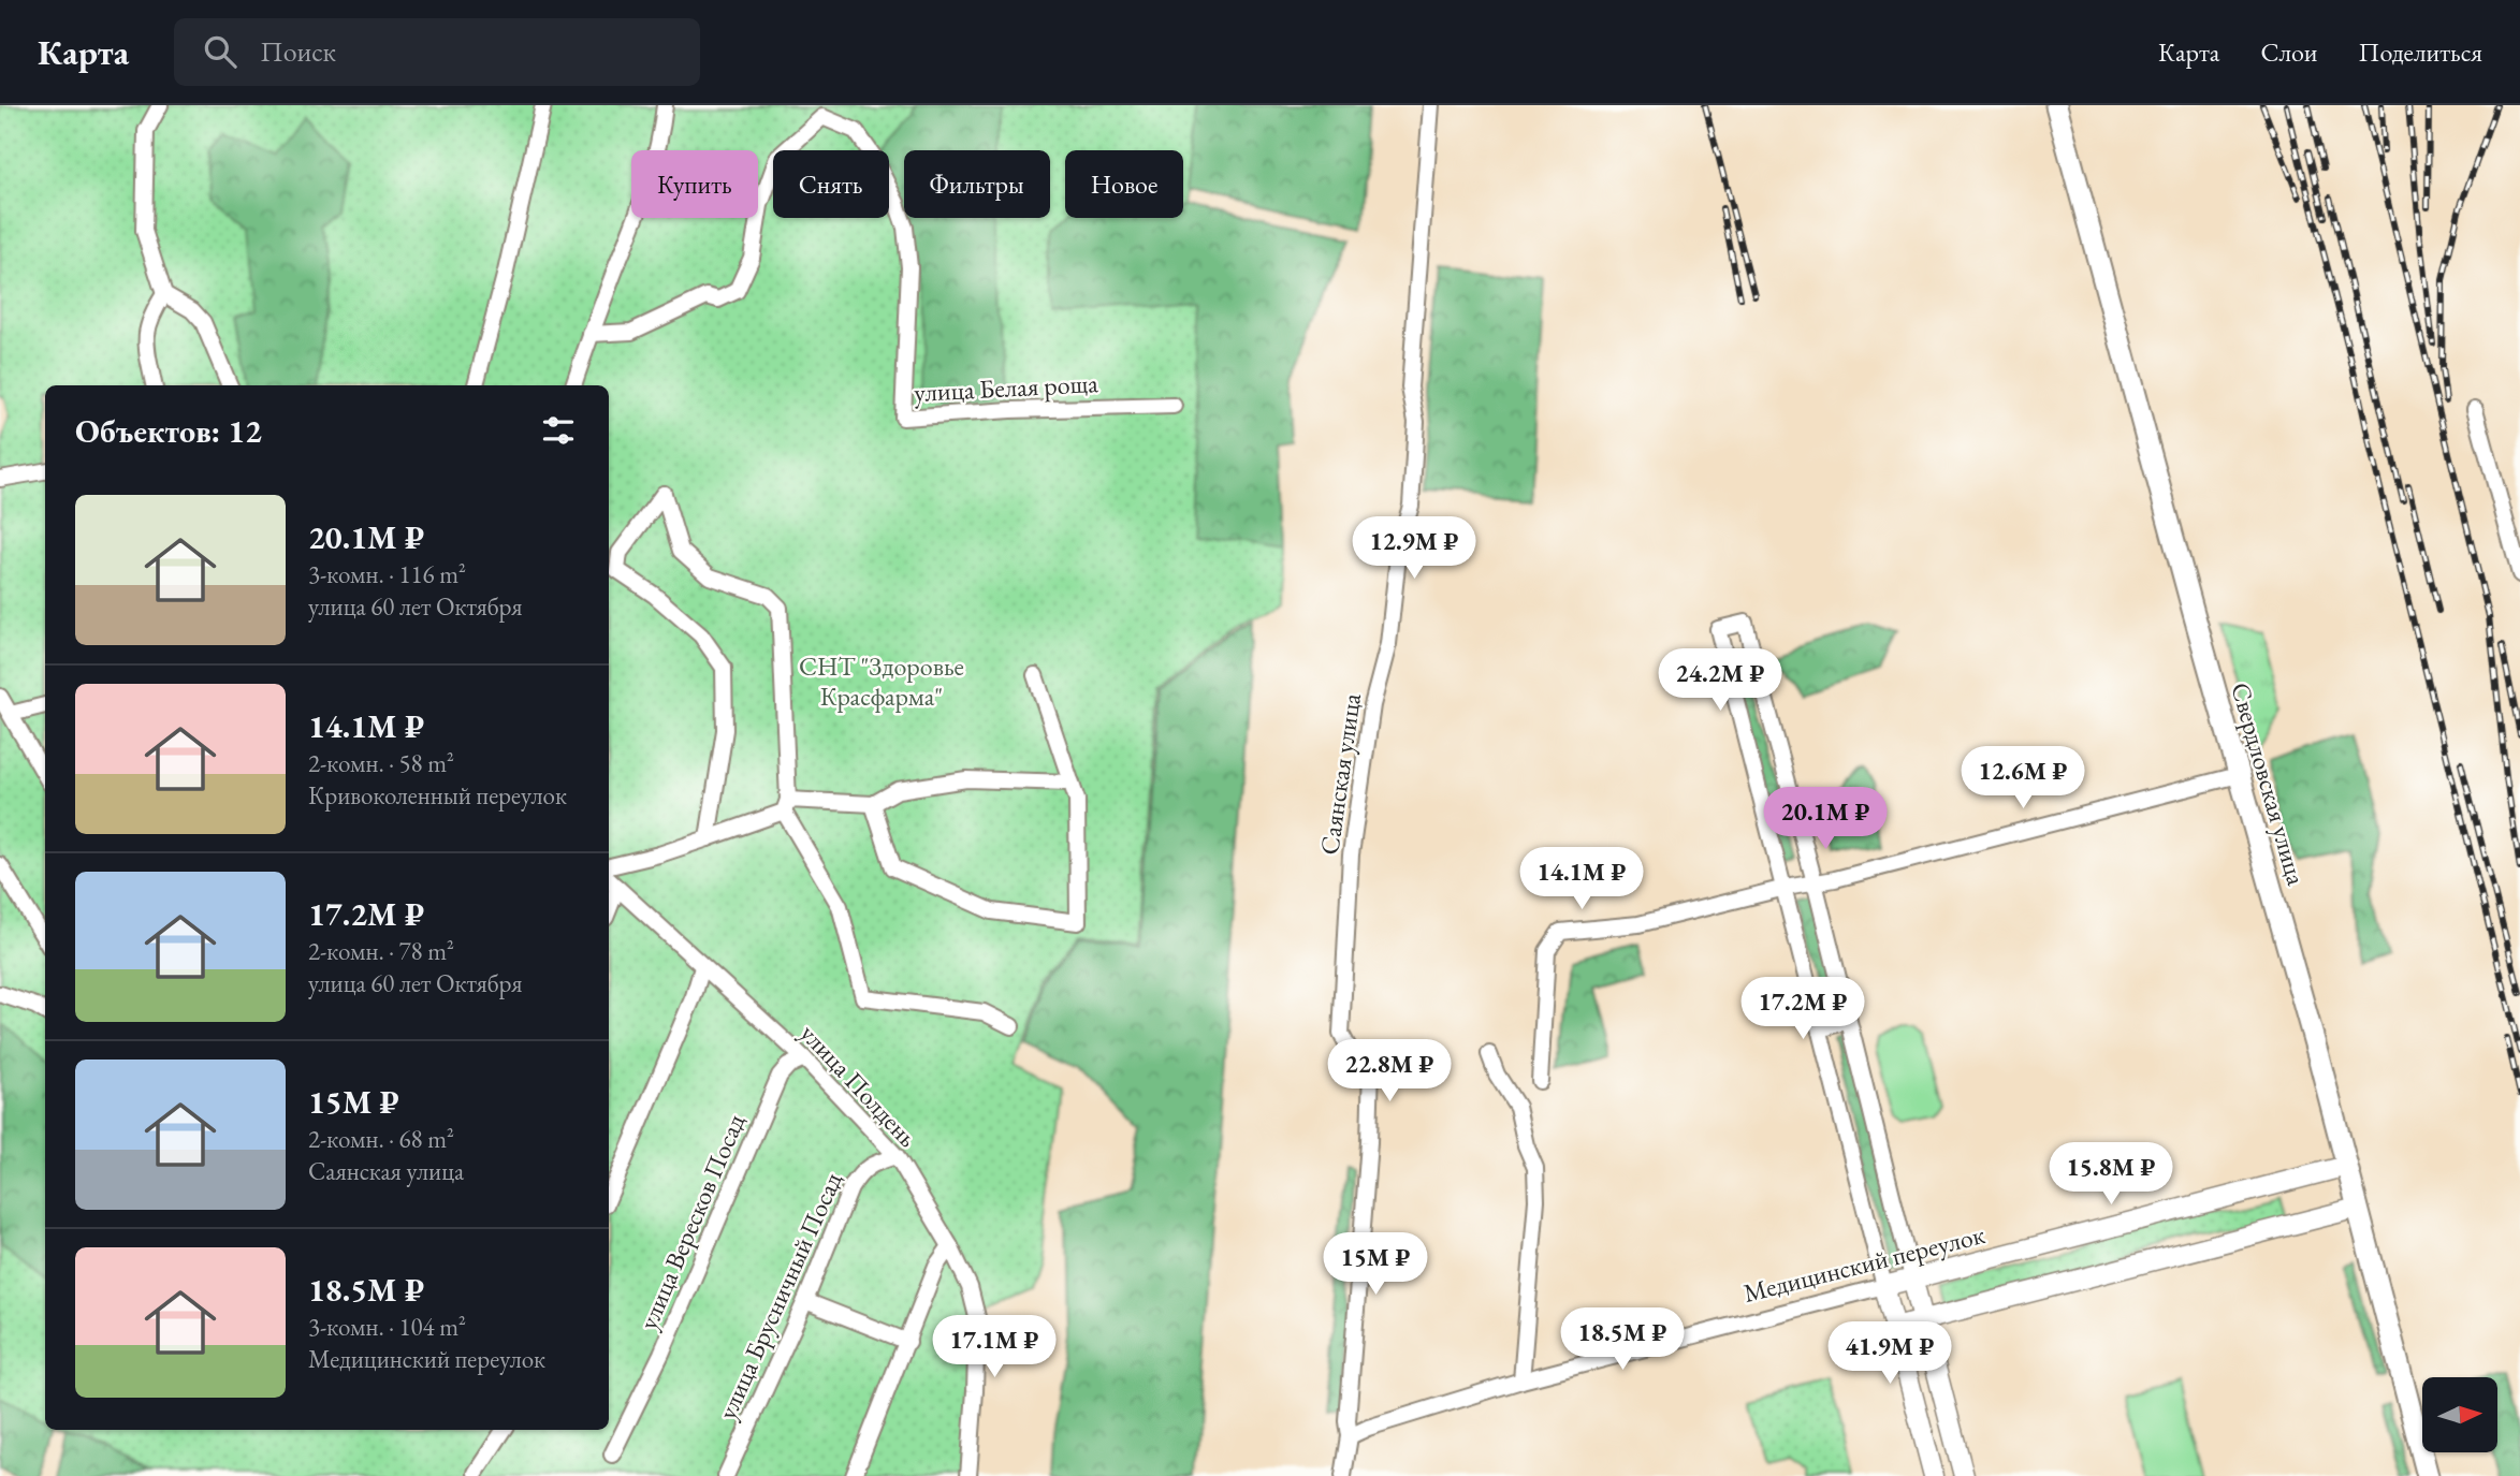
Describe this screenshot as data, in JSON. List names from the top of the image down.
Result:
{
  "streets": {
    "highway": ["Свердловская улица"],
    "main road": ["Медицинский переулок"],
    "street": [
      "улица Белая роща",
      "Саянская улица",
      "улица Полдень",
      "улица Вересков Посад",
      "улица Брусничный Посад"
    ]
  },
  "crossings": [
    ["Саянская улица", "Медицинский переулок"],
    ["Свердловская улица", "Медицинский переулок"],
    ["улица Полдень", "улица Вересков Посад"],
    ["улица Полдень", "улица Брусничный Посад"]
  ],
  "parks": ["СНТ \"Здоровье Красфарма\""],
  "north": "right",
  "page": {
    "header": "Карта",
    "search": "Поиск",
    "nav": ["Карта", "Слои", "Поделиться"],
    "chip": [
      "Купить",
      "Снять",
      "Фильтры",
      "Новое"
    ],
    "heading": "Объектов: 12",
    "list": [
      {
        "name": "20.1M ₽",
        "note": "3-комн. · 116 m² · улица 60 лет Октября"
      },
      {
        "name": "14.1M ₽",
        "note": "2-комн. · 58 m² · Кривоколенный переулок"
      },
      {
        "name": "17.2M ₽",
        "note": "2-комн. · 78 m² · улица 60 лет Октября"
      },
      {
        "name": "15M ₽",
        "note": "2-комн. · 68 m² · Саянская улица"
      },
      {
        "name": "18.5M ₽",
        "note": "3-комн. · 104 m² · Медицинский переулок"
      }
    ],
    "price": [
      "12.9M ₽",
      "24.2M ₽",
      "12.6M ₽",
      "20.1M ₽",
      "14.1M ₽",
      "17.2M ₽",
      "22.8M ₽",
      "15.8M ₽",
      "15M ₽",
      "18.5M ₽",
      "17.1M ₽",
      "41.9M ₽"
    ]
  }
}
